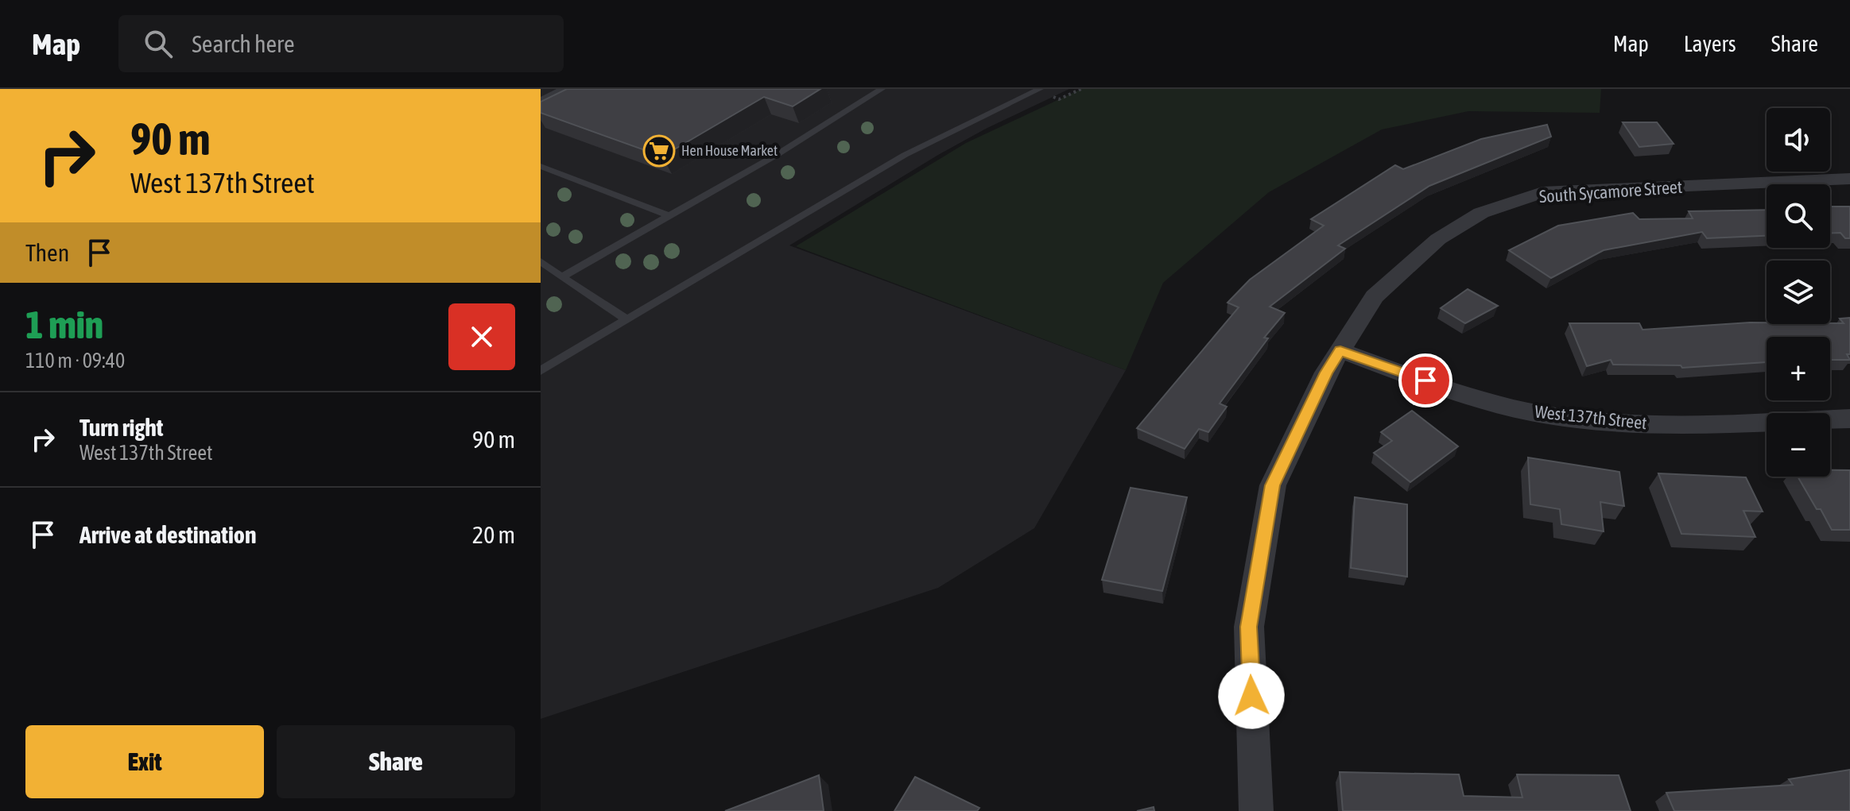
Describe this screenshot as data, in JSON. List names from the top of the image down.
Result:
{
  "streets": {
    "street": ["South Sycamore Street", "West 137th Street"]
  },
  "crossings": [
    ["South Sycamore Street", "West 137th Street"]
  ],
  "places": {
    "supermarket": ["Hen House Market"]
  },
  "page": {
    "header": "Map",
    "search": "Search here",
    "nav": ["Map", "Layers", "Share"],
    "turn": ["90 m", "West 137th Street"],
    "map_buttons": ["+", "−"],
    "then": "Then",
    "heading": ["1 min", "110 m · 09:40"],
    "list": [
      {
        "name": "Turn right",
        "note": "West 137th Street",
        "value": "90 m"
      },
      {
        "name": "Arrive at destination",
        "value": "20 m"
      }
    ],
    "buttons": ["Exit", "Share"]
  }
}
